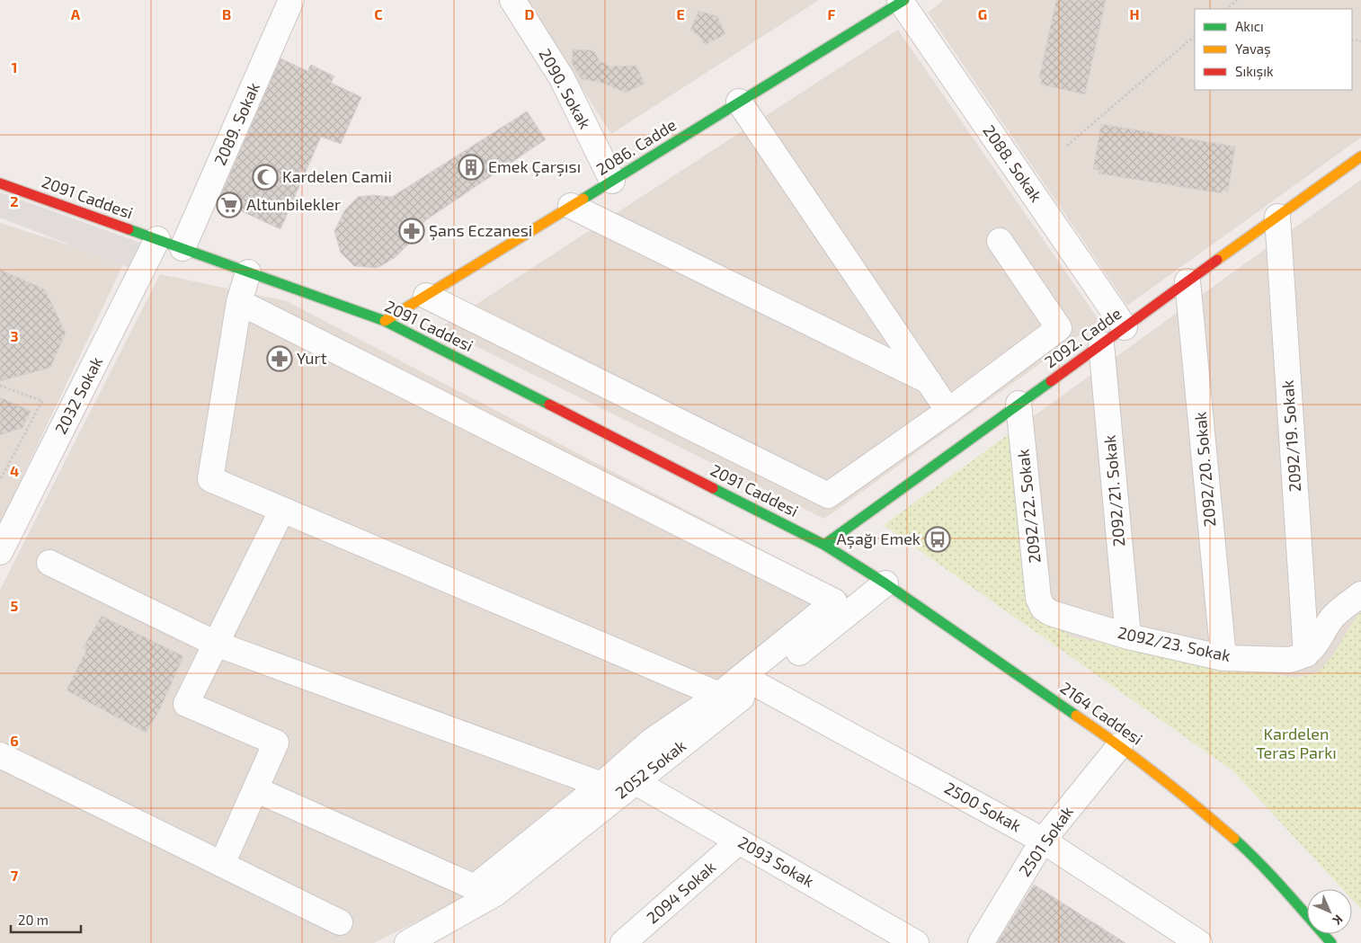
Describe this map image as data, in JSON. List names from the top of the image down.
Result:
{
  "streets": {
    "street": [
      "2090. Sokak",
      "2089. Sokak",
      "2086. Cadde",
      "2088. Sokak",
      "2091 Caddesi",
      "2092. Cadde",
      "2032 Sokak",
      "2092/19. Sokak",
      "2092/20. Sokak",
      "2092/21. Sokak",
      "2092/22. Sokak",
      "2092/23. Sokak",
      "2164 Caddesi",
      "2052 Sokak",
      "2500 Sokak",
      "2501 Sokak",
      "2093 Sokak",
      "2094 Sokak"
    ]
  },
  "crossings": [
    ["2090. Sokak", "2086. Cadde"],
    ["2089. Sokak", "2091 Caddesi"],
    ["2086. Cadde", "2088. Sokak"],
    ["2086. Cadde", "2091 Caddesi"],
    ["2088. Sokak", "2092. Cadde"],
    ["2091 Caddesi", "2092. Cadde"],
    ["2091 Caddesi", "2032 Sokak"],
    ["2091 Caddesi", "2164 Caddesi"],
    ["2092. Cadde", "2092/19. Sokak"],
    ["2092. Cadde", "2092/20. Sokak"],
    ["2092. Cadde", "2092/21. Sokak"],
    ["2092. Cadde", "2092/22. Sokak"],
    ["2092. Cadde", "2164 Caddesi"],
    ["2092/19. Sokak", "2092/23. Sokak"],
    ["2092/20. Sokak", "2092/23. Sokak"],
    ["2092/21. Sokak", "2092/23. Sokak"],
    ["2092/22. Sokak", "2092/23. Sokak"],
    ["2164 Caddesi", "2052 Sokak"],
    ["2164 Caddesi", "2501 Sokak"],
    ["2052 Sokak", "2500 Sokak"],
    ["2052 Sokak", "2093 Sokak"],
    ["2500 Sokak", "2501 Sokak"],
    ["2093 Sokak", "2094 Sokak"]
  ],
  "parks": ["Kardelen Teras Parkı"],
  "places": {
    "building": ["Emek Çarşısı"],
    "mosque": ["Kardelen Camii"],
    "supermarket": ["Altunbilekler"],
    "pharmacy": ["Şans Eczanesi", "Yurt"],
    "bus stop": ["Aşağı Emek"]
  },
  "legend": ["Akıcı", "Yavaş", "Sıkışık"],
  "scale_bar": "20 m",
  "north": "bottom right",
  "grid": {
    "columns": [
      "A",
      "B",
      "C",
      "D",
      "E",
      "F",
      "G",
      "H"
    ],
    "rows": [
      "1",
      "2",
      "3",
      "4",
      "5",
      "6",
      "7"
    ]
  }
}
